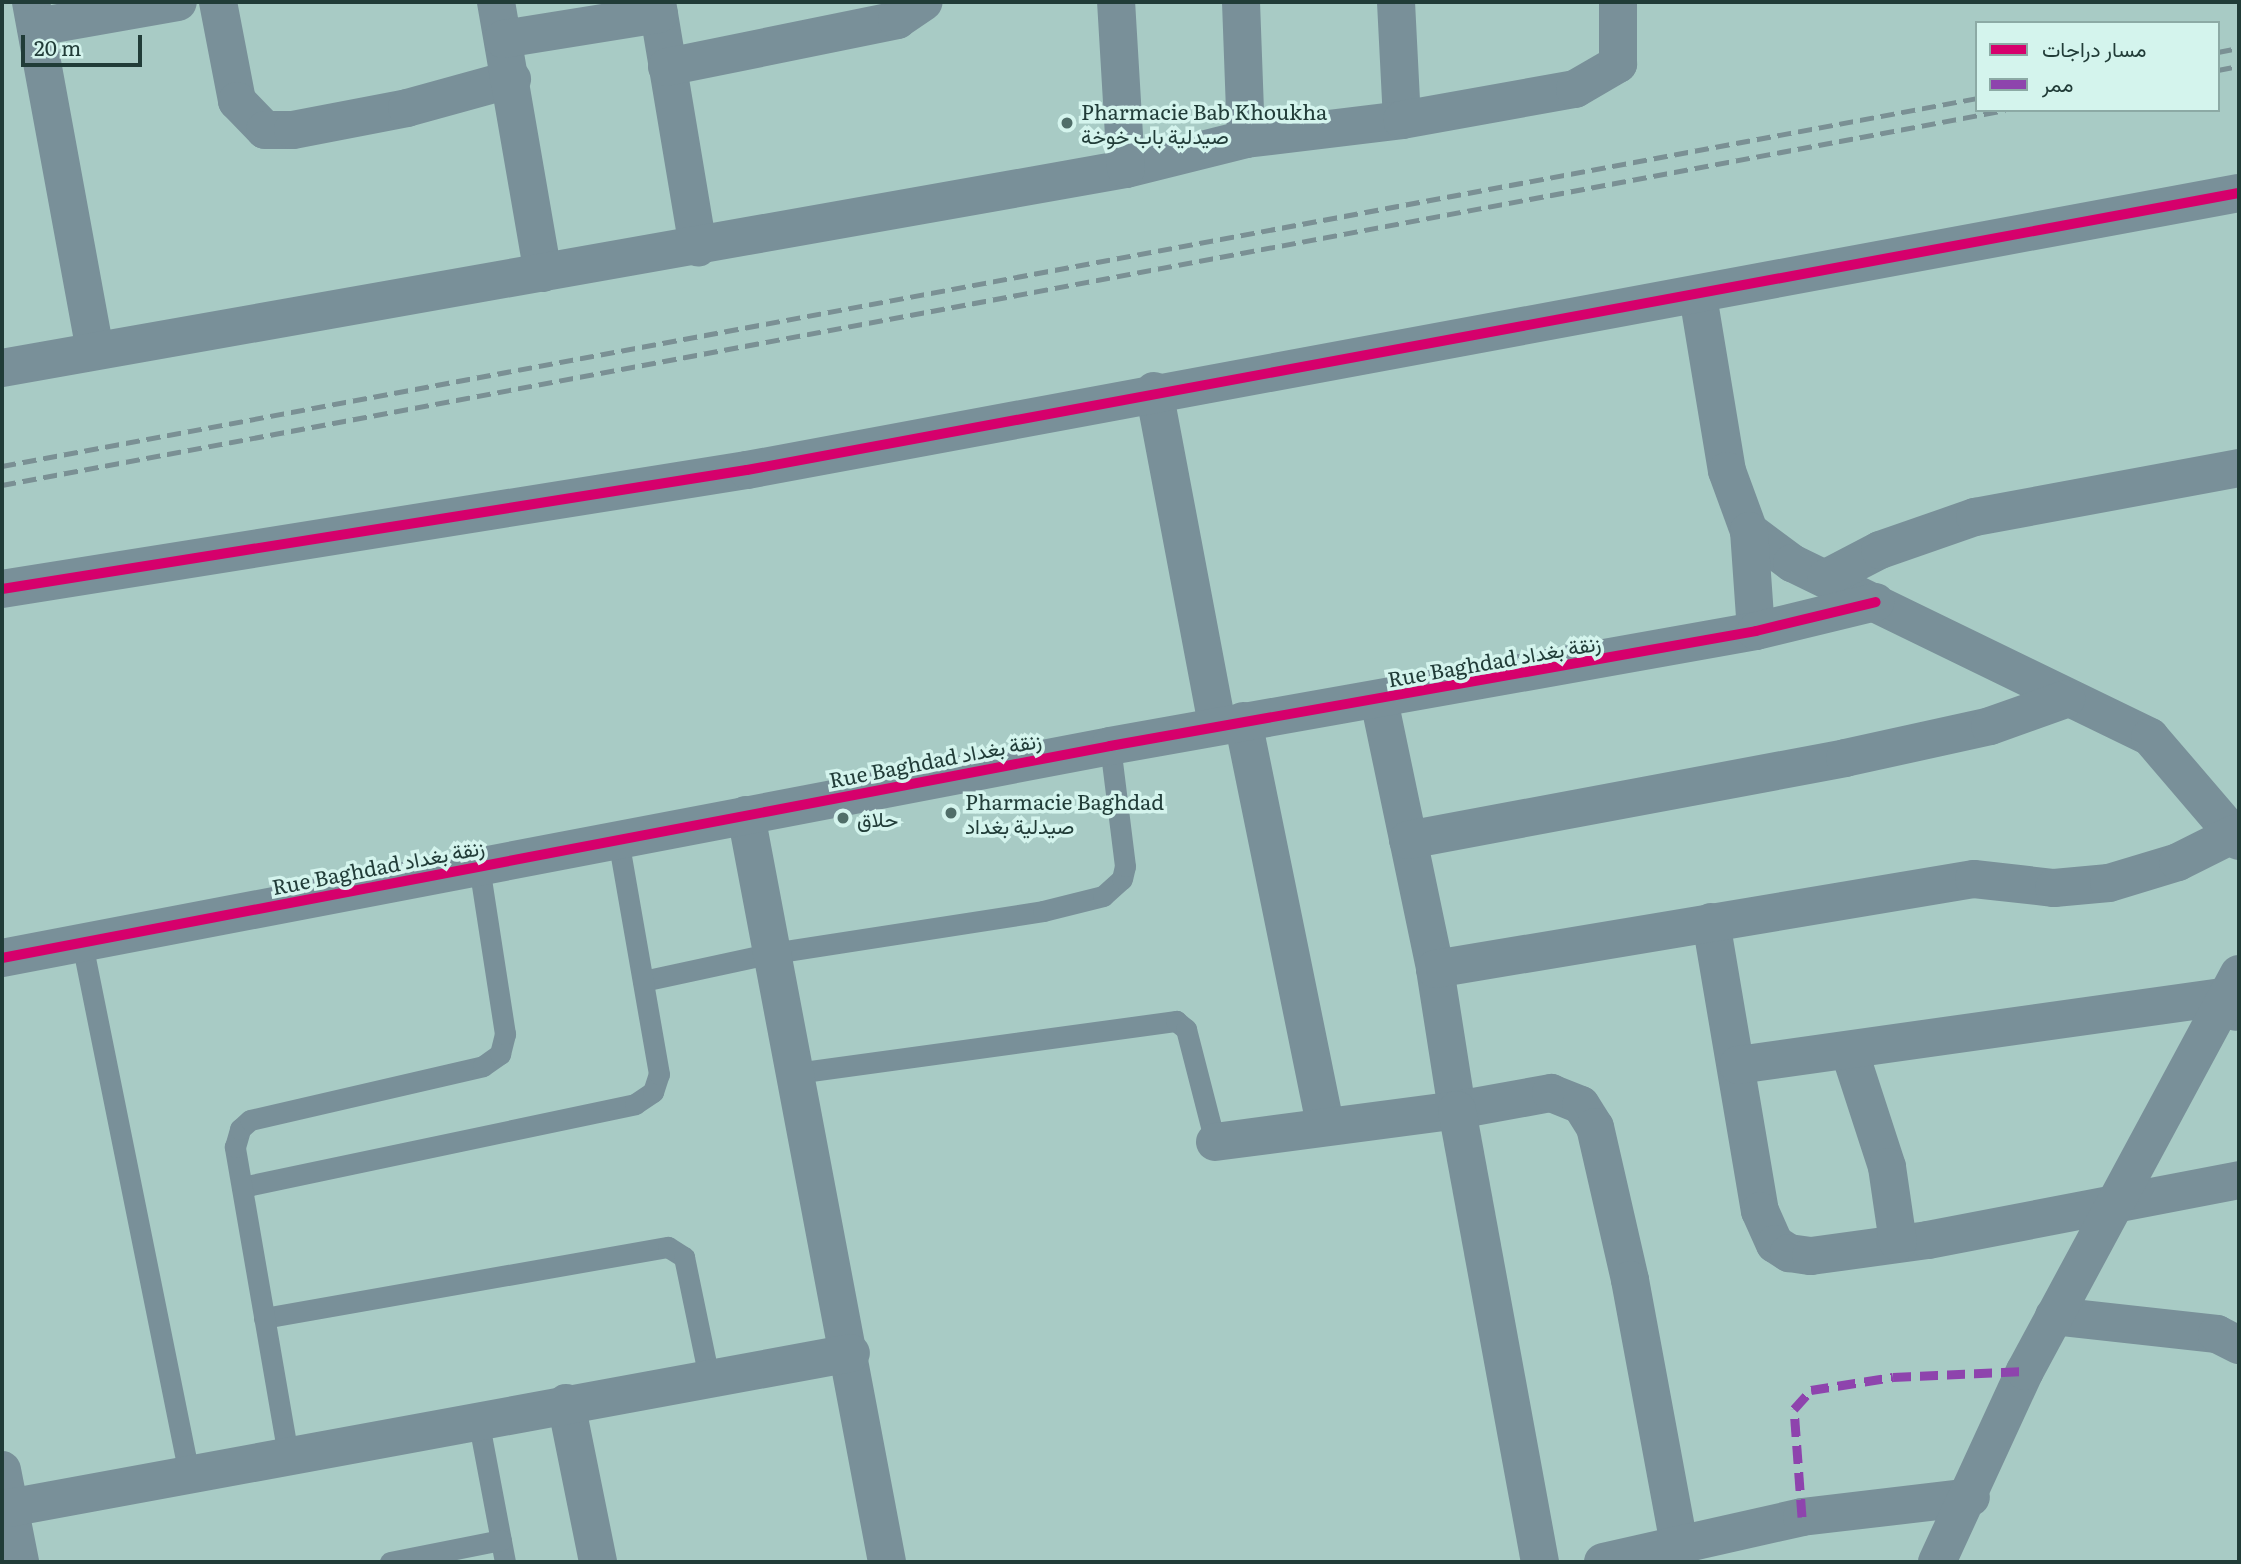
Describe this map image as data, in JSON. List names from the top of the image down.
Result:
{
  "streets": {
    "street": ["Rue Baghdad زنقة بغداد"]
  },
  "places": ["Pharmacie Bab Khoukha صيدلية باب خوخة", "Pharmacie Baghdad صيدلية بغداد", "حلاق"],
  "legend": ["مسار دراجات", "ممر"],
  "scale_bar": "20 m"
}
